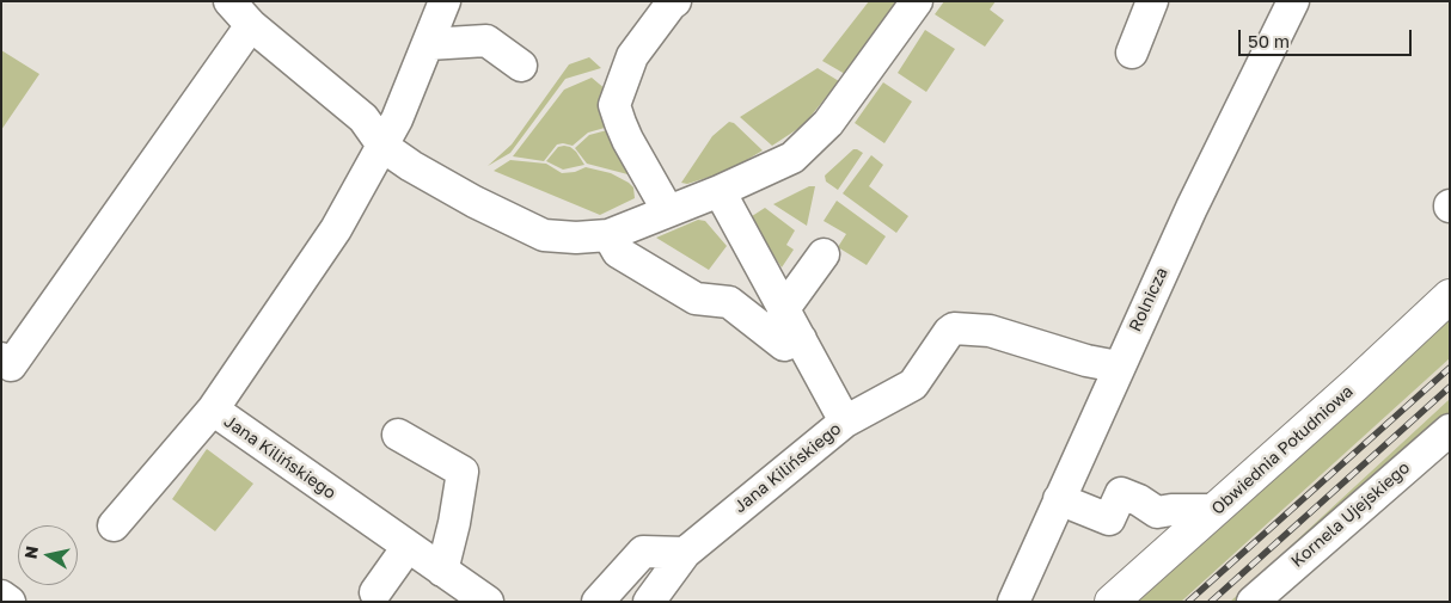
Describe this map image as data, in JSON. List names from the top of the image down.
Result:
{
  "streets": {
    "main road": ["Obwiednia Południowa"],
    "street": ["Rolnicza", "Jana Kilińskiego", "Kornela Ujejskiego"]
  },
  "scale_bar": "50 m",
  "north": "left"
}
